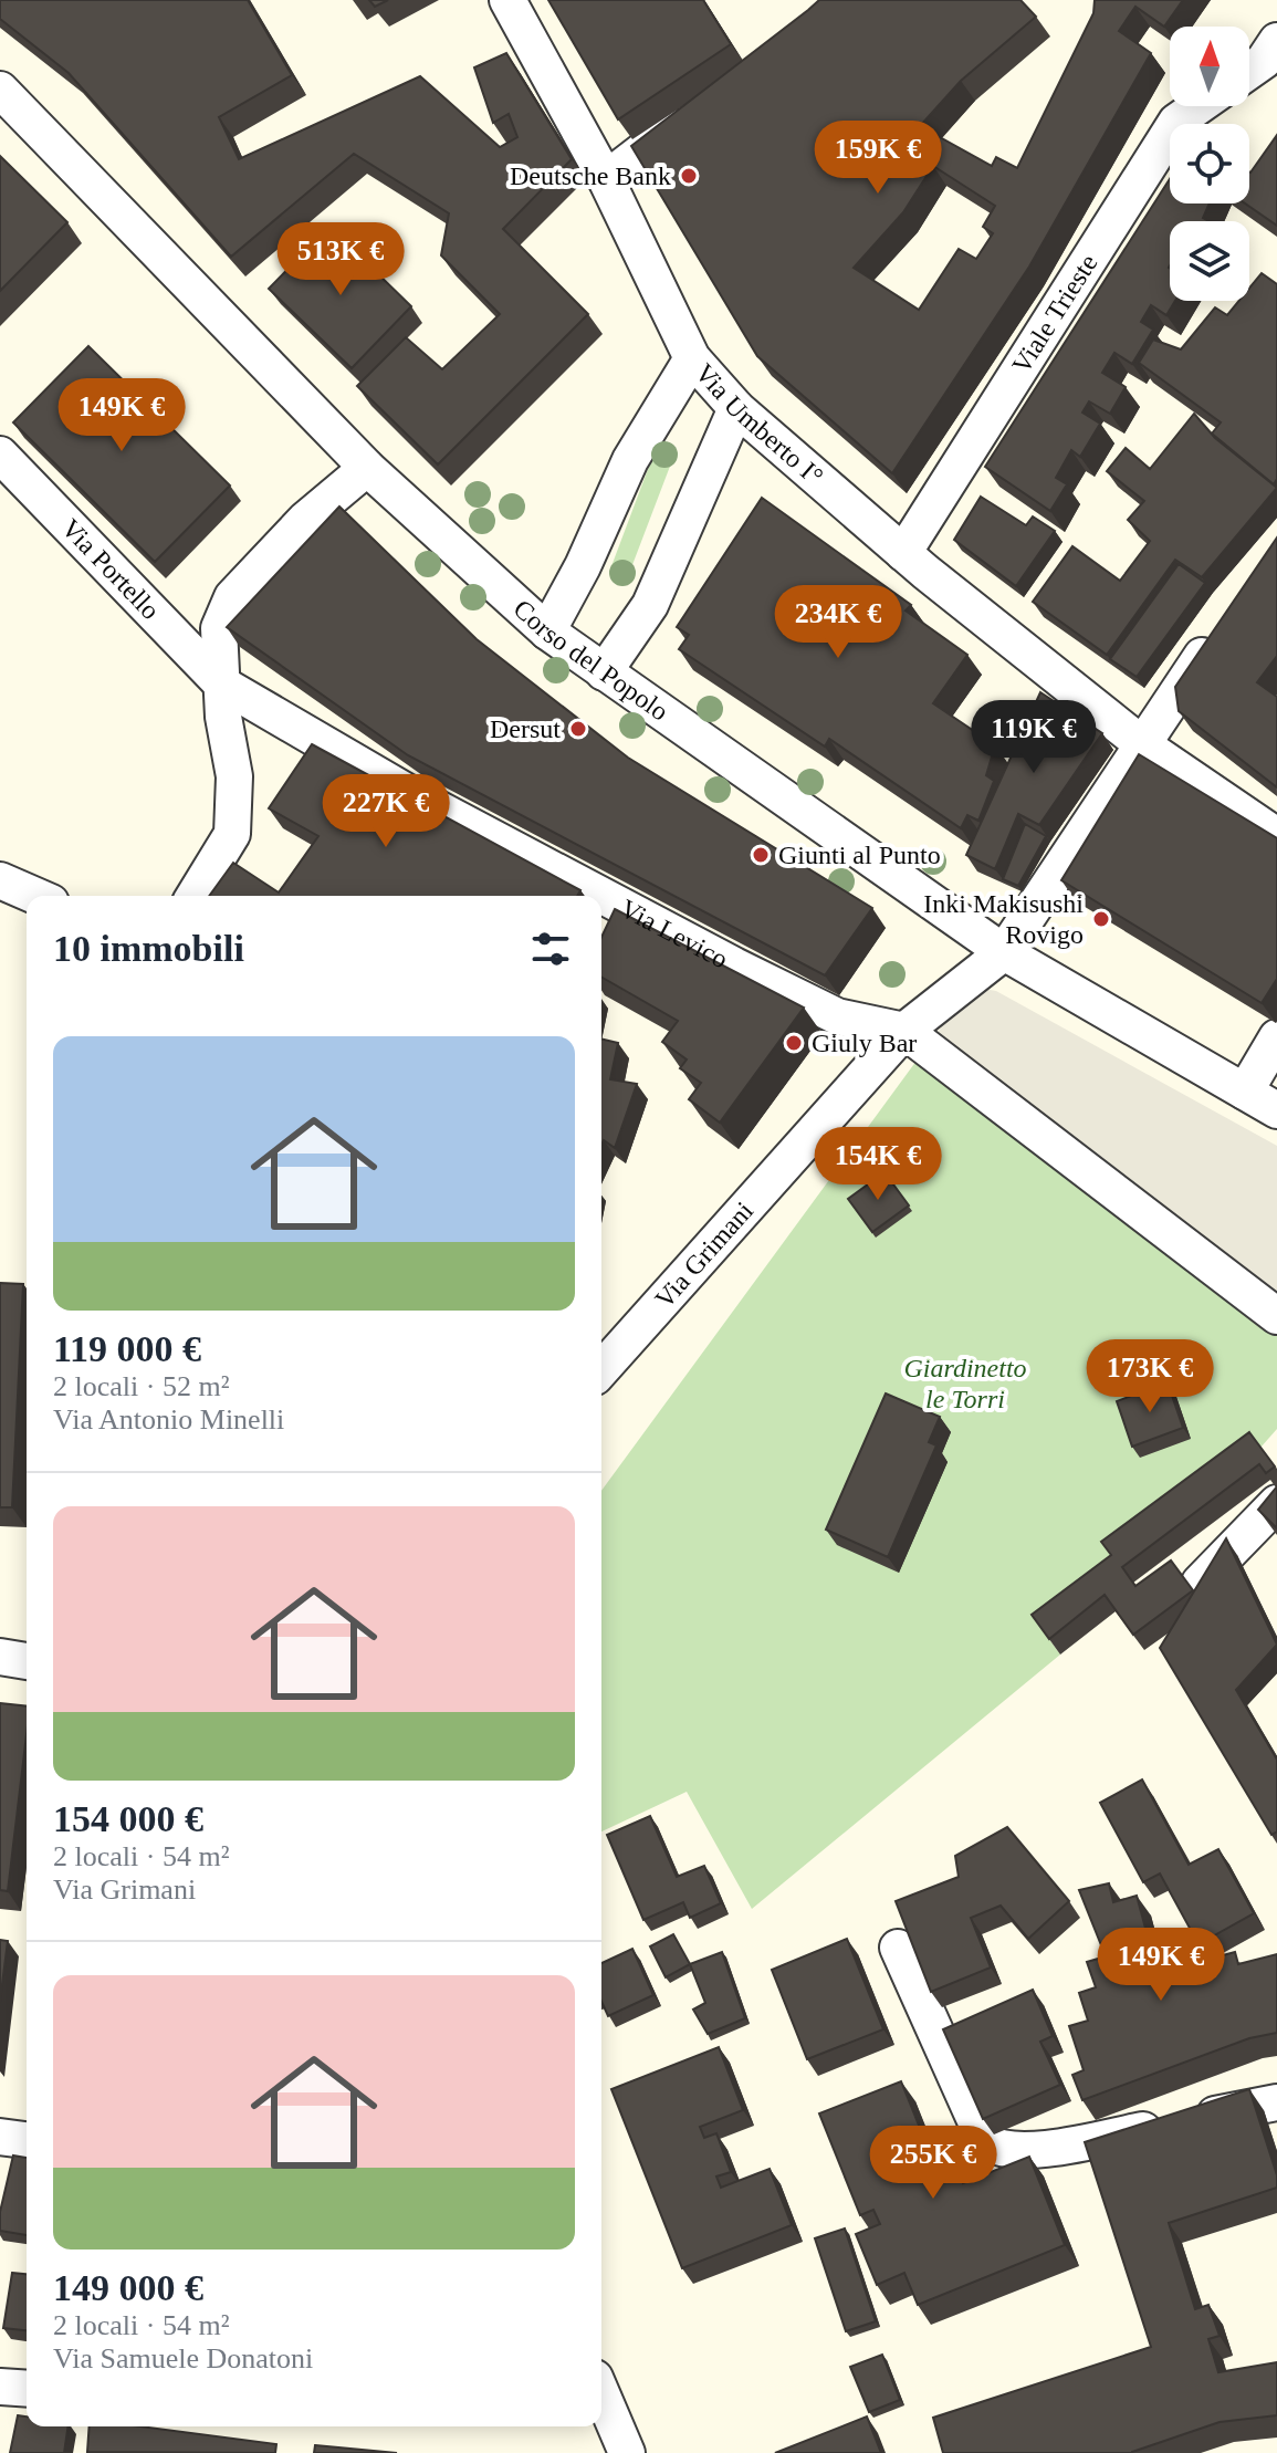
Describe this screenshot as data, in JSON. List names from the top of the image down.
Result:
{
  "streets": {
    "street": [
      "Viale Trieste",
      "Via Umberto I°",
      "Via Portello",
      "Corso del Popolo",
      "Via Levico",
      "Via Grimani"
    ]
  },
  "crossings": [
    ["Viale Trieste", "Via Umberto I°"],
    ["Via Umberto I°", "Via Grimani"],
    ["Via Portello", "Via Levico"],
    ["Corso del Popolo", "Via Grimani"],
    ["Via Levico", "Via Grimani"]
  ],
  "parks": ["Giardinetto le Torri"],
  "places": [
    "Deutsche Bank",
    "Dersut",
    "Giunti al Punto",
    "Inki Makisushi Rovigo",
    "Giuly Bar"
  ],
  "north": "top",
  "page": {
    "price": [
      "159K €",
      "513K €",
      "149K €",
      "234K €",
      "119K €",
      "227K €",
      "154K €",
      "173K €",
      "149K €",
      "255K €"
    ],
    "heading": "10 immobili",
    "list": [
      {
        "name": "119 000 €",
        "note": "2 locali · 52 m² · Via Antonio Minelli"
      },
      {
        "name": "154 000 €",
        "note": "2 locali · 54 m² · Via Grimani"
      },
      {
        "name": "149 000 €",
        "note": "2 locali · 54 m² · Via Samuele Donatoni"
      }
    ]
  }
}
